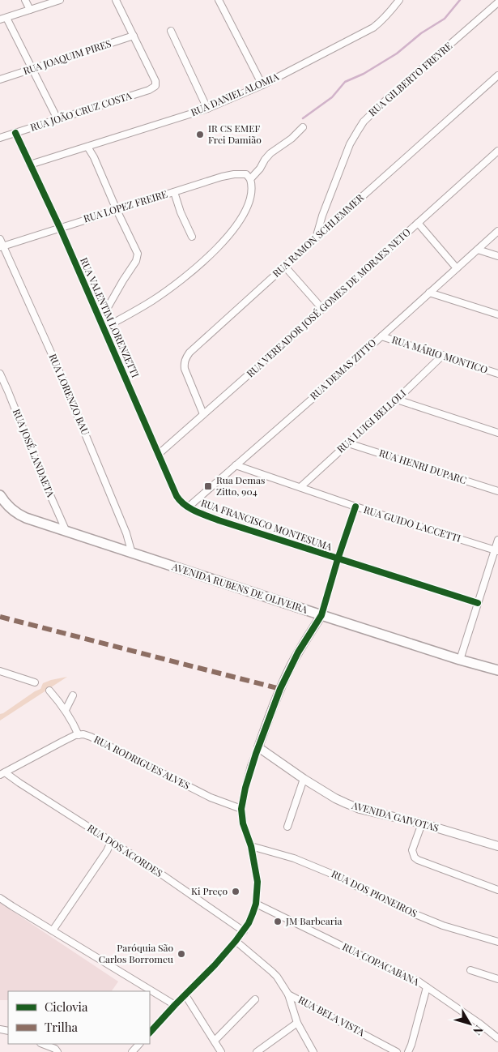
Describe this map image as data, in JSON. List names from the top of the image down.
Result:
{
  "streets": {
    "main road": ["AVENIDA RUBENS DE OLIVEIRA"],
    "street": [
      "RUA JOAQUIM PIRES",
      "RUA GILBERTO FREYRE",
      "RUA DANIEL ALOMIA",
      "RUA JOÃO CRUZ COSTA",
      "RUA LOPEZ FREIRE",
      "RUA RAMON SCHLEMMER",
      "RUA VEREADOR JOSÉ GOMES DE MORAES NETO",
      "RUA VALENTIM LORENZETTI",
      "RUA MÁRIO MONTICO",
      "RUA DEMAS ZITTO",
      "RUA LORENZO BAU",
      "RUA LUIGI BELLOLI",
      "RUA JOSÉ LANDAETA",
      "RUA HENRI DUPARC",
      "RUA GUIDO LACCETTI",
      "RUA FRANCISCO MONTESUMA",
      "RUA RODRIGUES ALVES",
      "AVENIDA GAIVOTAS",
      "RUA DOS ACORDES",
      "RUA DOS PIONEIROS",
      "RUA COPACABANA",
      "RUA BELA VISTA"
    ]
  },
  "crossings": [
    ["RUA JOAQUIM PIRES", "RUA JOÃO CRUZ COSTA"],
    ["RUA GILBERTO FREYRE", "RUA RAMON SCHLEMMER"],
    ["RUA DANIEL ALOMIA", "RUA VALENTIM LORENZETTI"],
    ["RUA JOÃO CRUZ COSTA", "RUA VALENTIM LORENZETTI"],
    ["RUA LOPEZ FREIRE", "RUA VALENTIM LORENZETTI"],
    ["RUA LOPEZ FREIRE", "RUA LORENZO BAU"],
    ["RUA RAMON SCHLEMMER", "RUA VEREADOR JOSÉ GOMES DE MORAES NETO"],
    ["RUA VEREADOR JOSÉ GOMES DE MORAES NETO", "RUA VALENTIM LORENZETTI"],
    ["RUA VALENTIM LORENZETTI", "RUA DEMAS ZITTO"],
    ["RUA VALENTIM LORENZETTI", "RUA FRANCISCO MONTESUMA"],
    ["RUA MÁRIO MONTICO", "RUA DEMAS ZITTO"],
    ["RUA MÁRIO MONTICO", "RUA LUIGI BELLOLI"],
    ["RUA DEMAS ZITTO", "RUA GUIDO LACCETTI"],
    ["RUA DEMAS ZITTO", "RUA FRANCISCO MONTESUMA"],
    ["RUA LORENZO BAU", "AVENIDA RUBENS DE OLIVEIRA"],
    ["RUA LUIGI BELLOLI", "RUA HENRI DUPARC"],
    ["RUA LUIGI BELLOLI", "RUA GUIDO LACCETTI"],
    ["RUA JOSÉ LANDAETA", "AVENIDA RUBENS DE OLIVEIRA"]
  ],
  "places": {
    "other": [
      "IR CS EMEF Frei Damião",
      "Ki Preço",
      "JM Barbearia",
      "Paróquia São Carlos Borromeu"
    ],
    "transit": ["Rua Demas Zitto, 904"]
  },
  "legend": ["Ciclovia", "Trilha"],
  "north": "bottom right"
}
